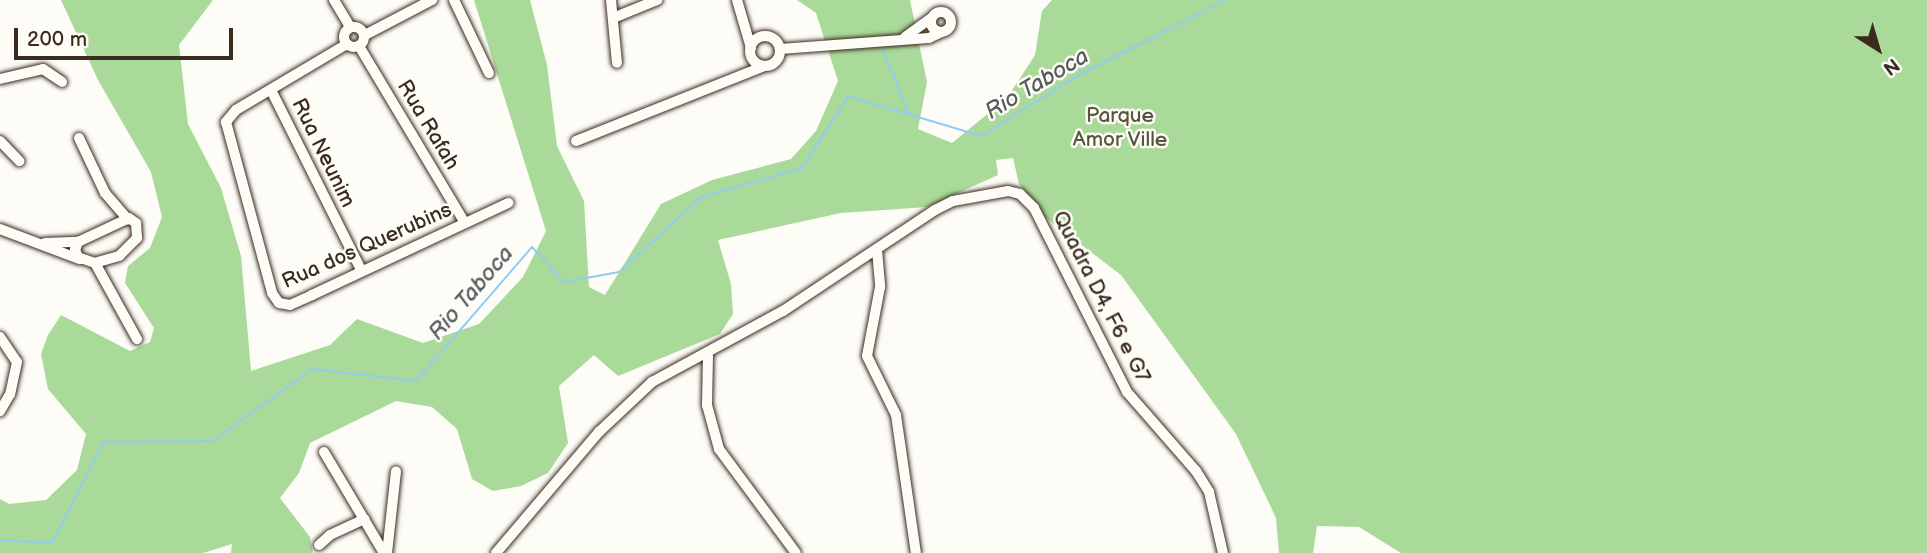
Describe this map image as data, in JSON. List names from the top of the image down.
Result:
{
  "streets": {
    "street": [
      "Rua Rafah",
      "Rua Neunim",
      "Rua dos Querubins",
      "Quadra D4, F6 e G7"
    ]
  },
  "crossings": [
    ["Rua Rafah", "Rua dos Querubins"],
    ["Rua Neunim", "Rua dos Querubins"]
  ],
  "water": ["Rio Taboca"],
  "parks": ["Parque Amor Ville"],
  "scale_bar": "200 m",
  "north": "bottom right"
}
